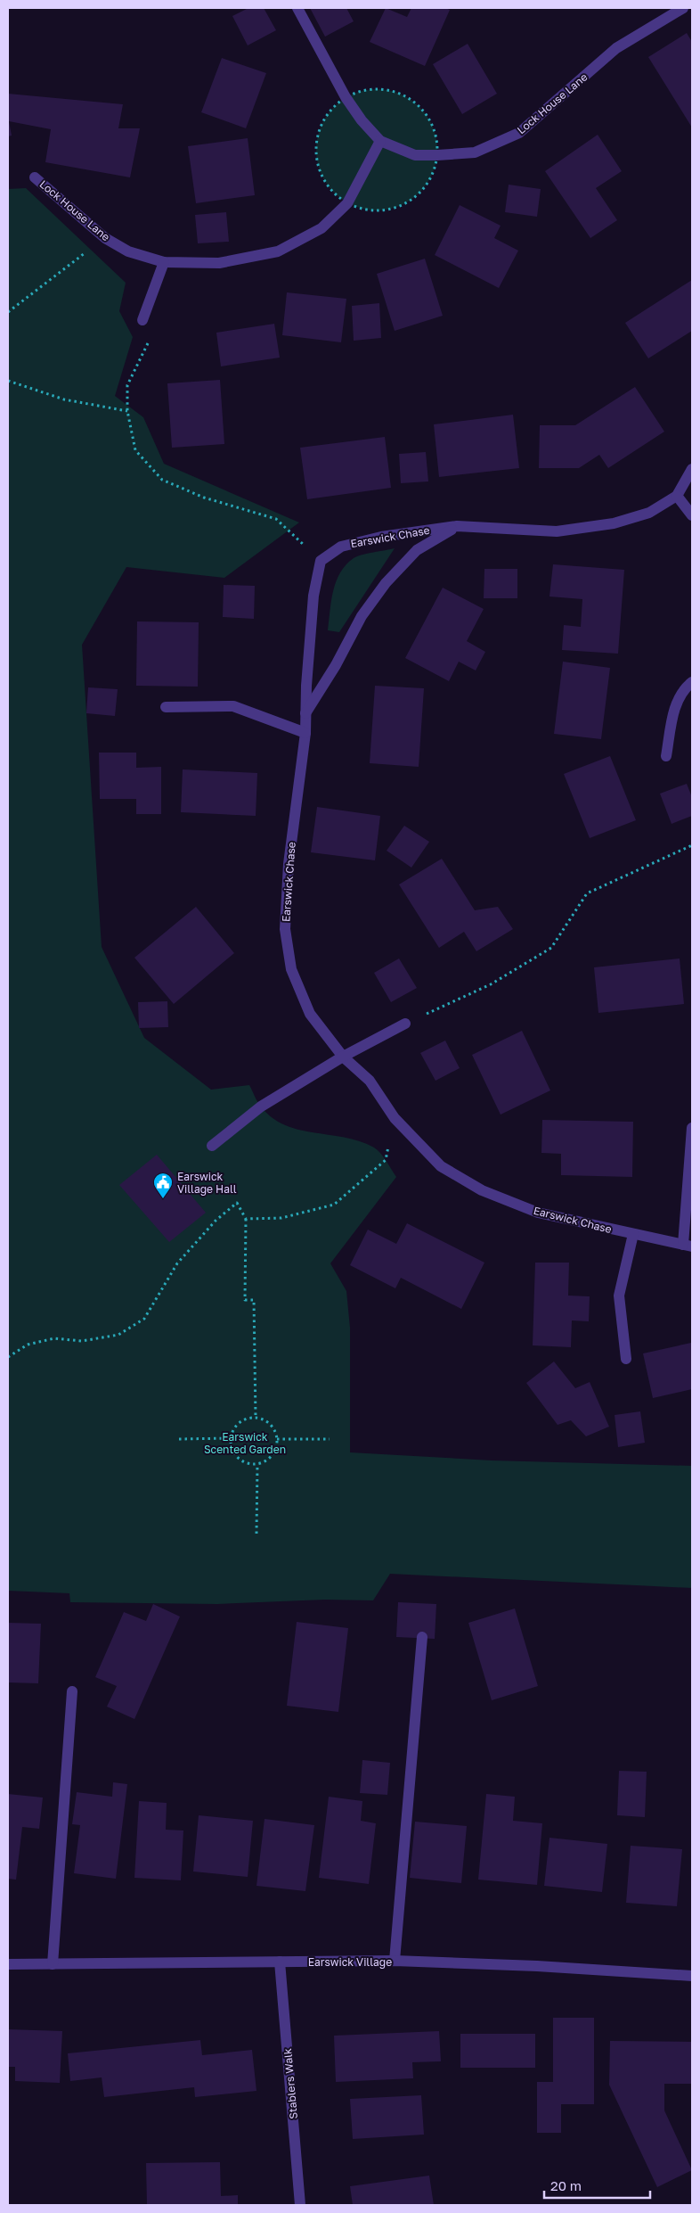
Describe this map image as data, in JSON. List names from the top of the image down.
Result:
{
  "streets": {
    "street": [
      "Lock House Lane",
      "Earswick Chase",
      "Earswick Village",
      "Stablers Walk"
    ]
  },
  "crossings": [
    ["Earswick Village", "Stablers Walk"]
  ],
  "parks": ["Earswick Scented Garden"],
  "places": {
    "public building": ["Earswick Village Hall"]
  },
  "scale_bar": "20 m"
}
